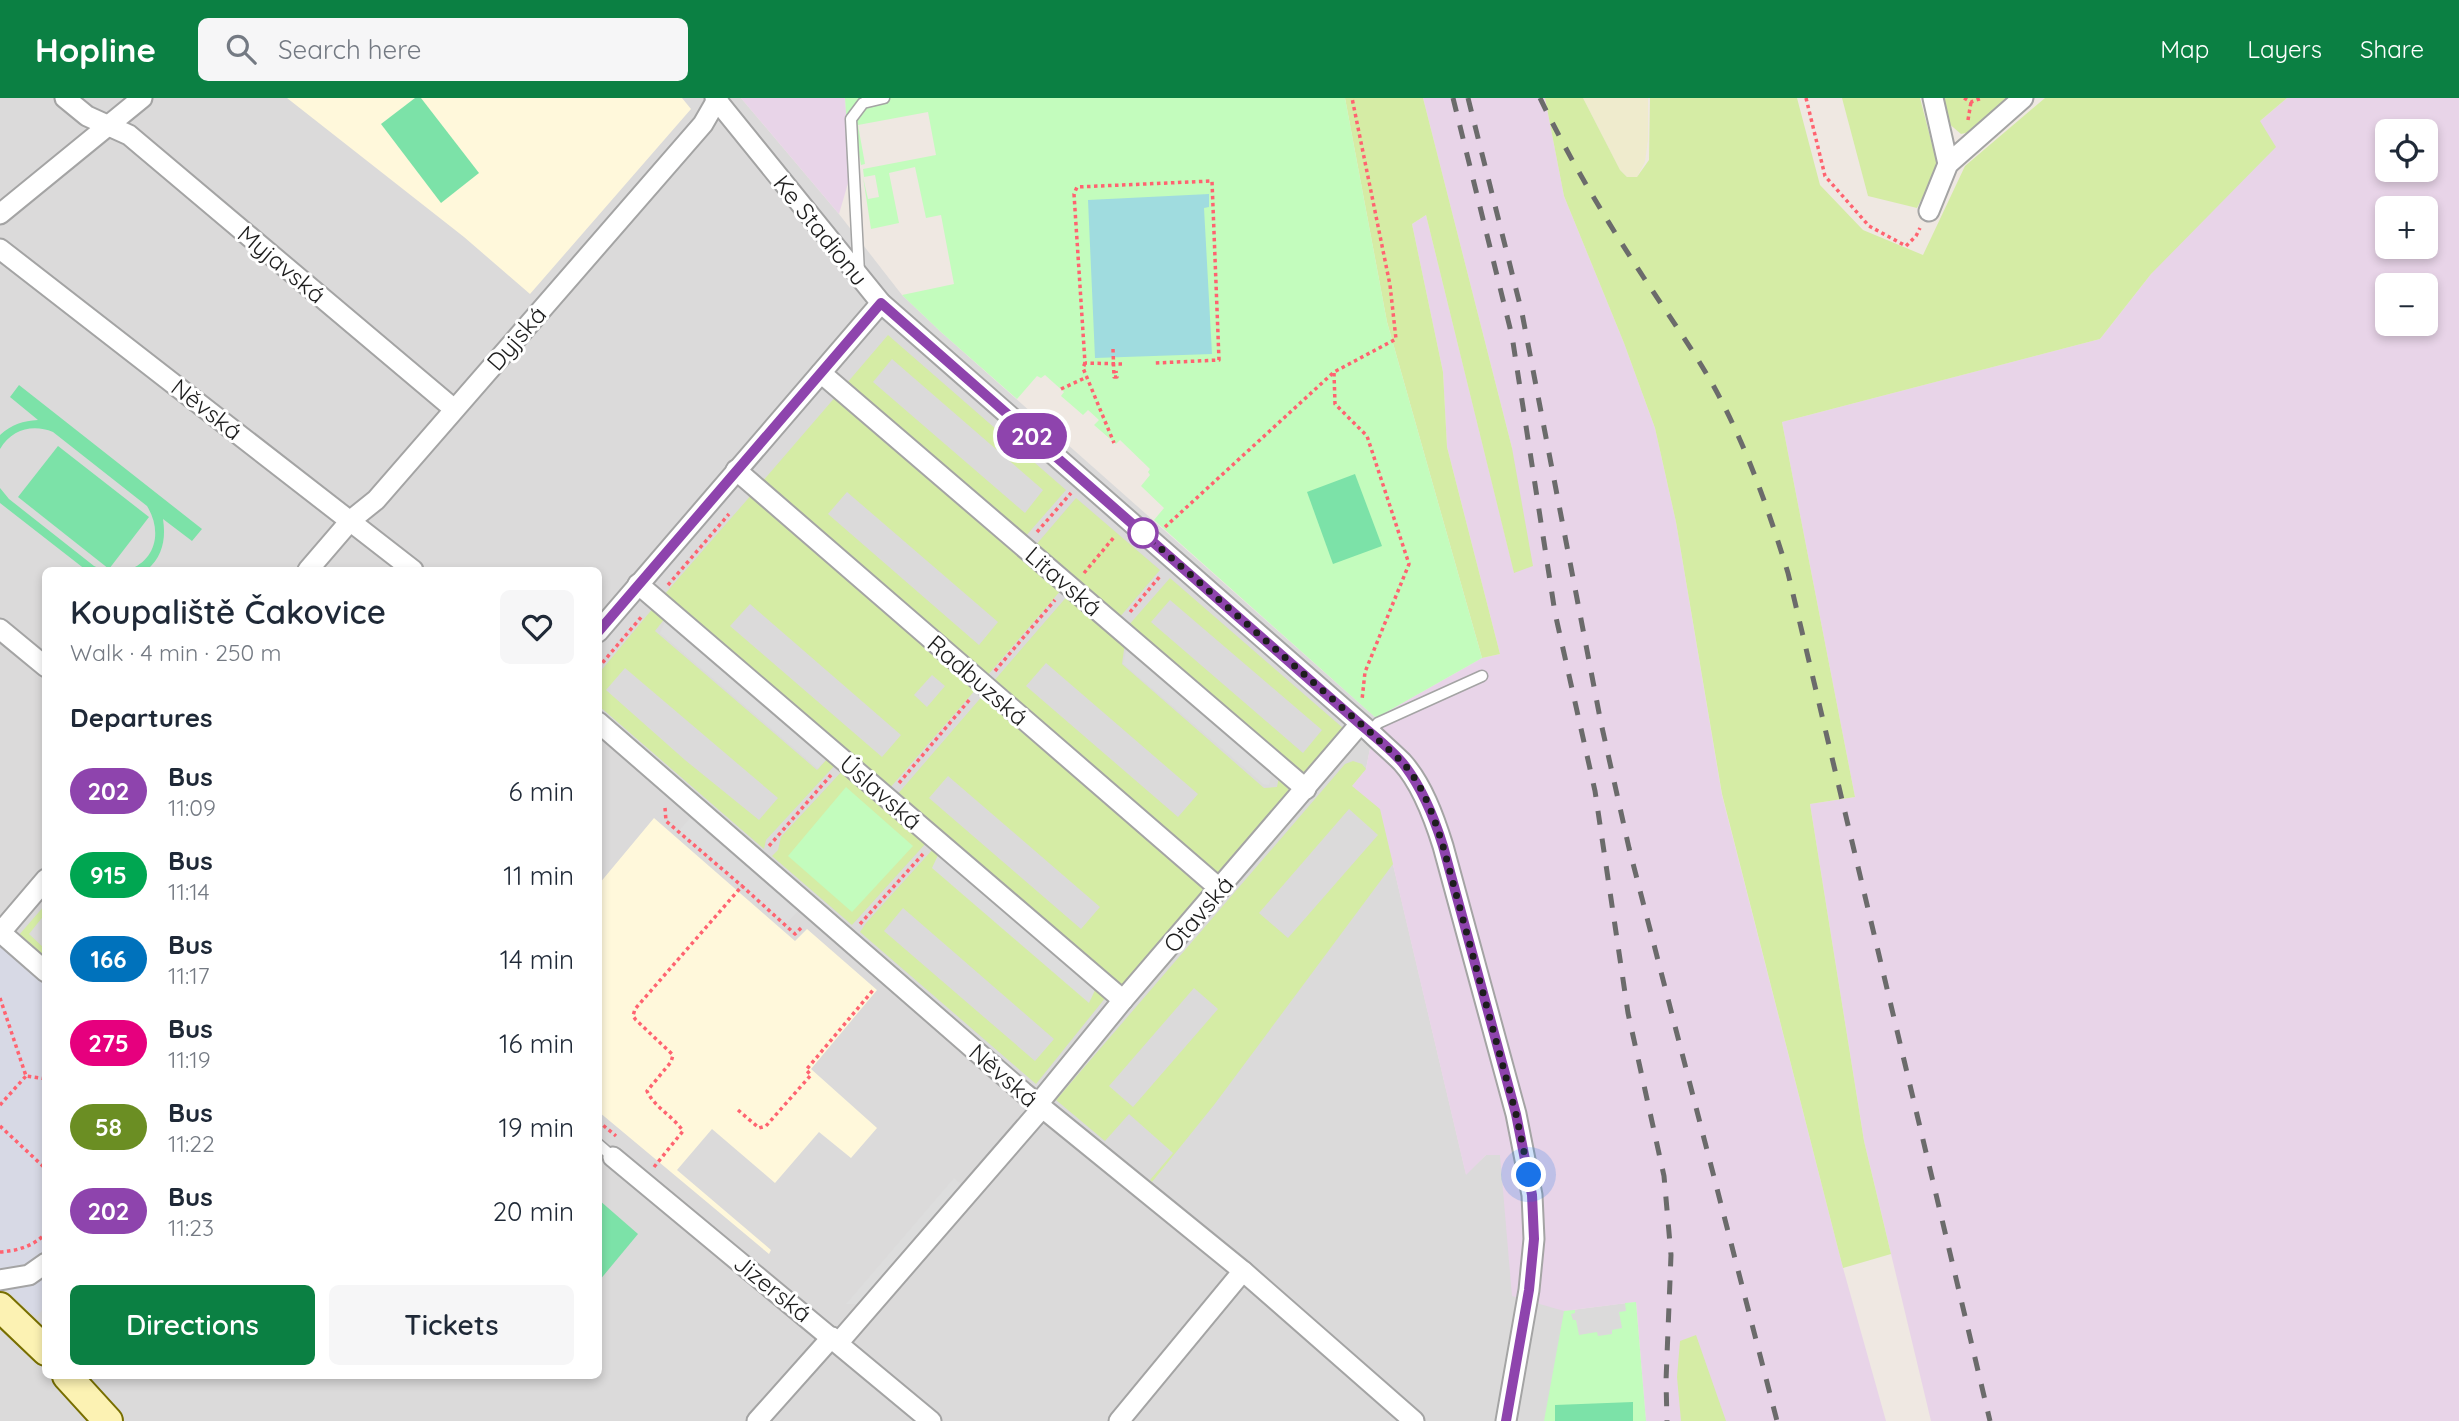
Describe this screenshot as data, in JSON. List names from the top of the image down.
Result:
{
  "streets": {
    "street": [
      "Ke Stadionu",
      "Myjavská",
      "Dyjská",
      "Něvská",
      "Litavská",
      "Radbuzská",
      "Úslavská",
      "Otavská",
      "Jizerská"
    ]
  },
  "crossings": [
    ["Ke Stadionu", "Dyjská"],
    ["Ke Stadionu", "Otavská"],
    ["Myjavská", "Dyjská"],
    ["Dyjská", "Něvská"],
    ["Něvská", "Otavská"],
    ["Litavská", "Otavská"],
    ["Radbuzská", "Otavská"],
    ["Úslavská", "Otavská"],
    ["Otavská", "Jizerská"]
  ],
  "lines": ["bus line 202"],
  "page": {
    "header": "Hopline",
    "search": "Search here",
    "nav": ["Map", "Layers", "Share"],
    "on_map": "202",
    "map_buttons": ["+", "−"],
    "heading": [
      ["Koupaliště Čakovice", "Walk · 4 min · 250 m"],
      "Departures"
    ],
    "list": [
      {
        "mark": "202",
        "name": "Bus",
        "note": "11:09",
        "value": "6 min"
      },
      {
        "mark": "915",
        "name": "Bus",
        "note": "11:14",
        "value": "11 min"
      },
      {
        "mark": "166",
        "name": "Bus",
        "note": "11:17",
        "value": "14 min"
      },
      {
        "mark": "275",
        "name": "Bus",
        "note": "11:19",
        "value": "16 min"
      },
      {
        "mark": "58",
        "name": "Bus",
        "note": "11:22",
        "value": "19 min"
      },
      {
        "mark": "202",
        "name": "Bus",
        "note": "11:23",
        "value": "20 min"
      }
    ],
    "buttons": ["Directions", "Tickets"]
  }
}
